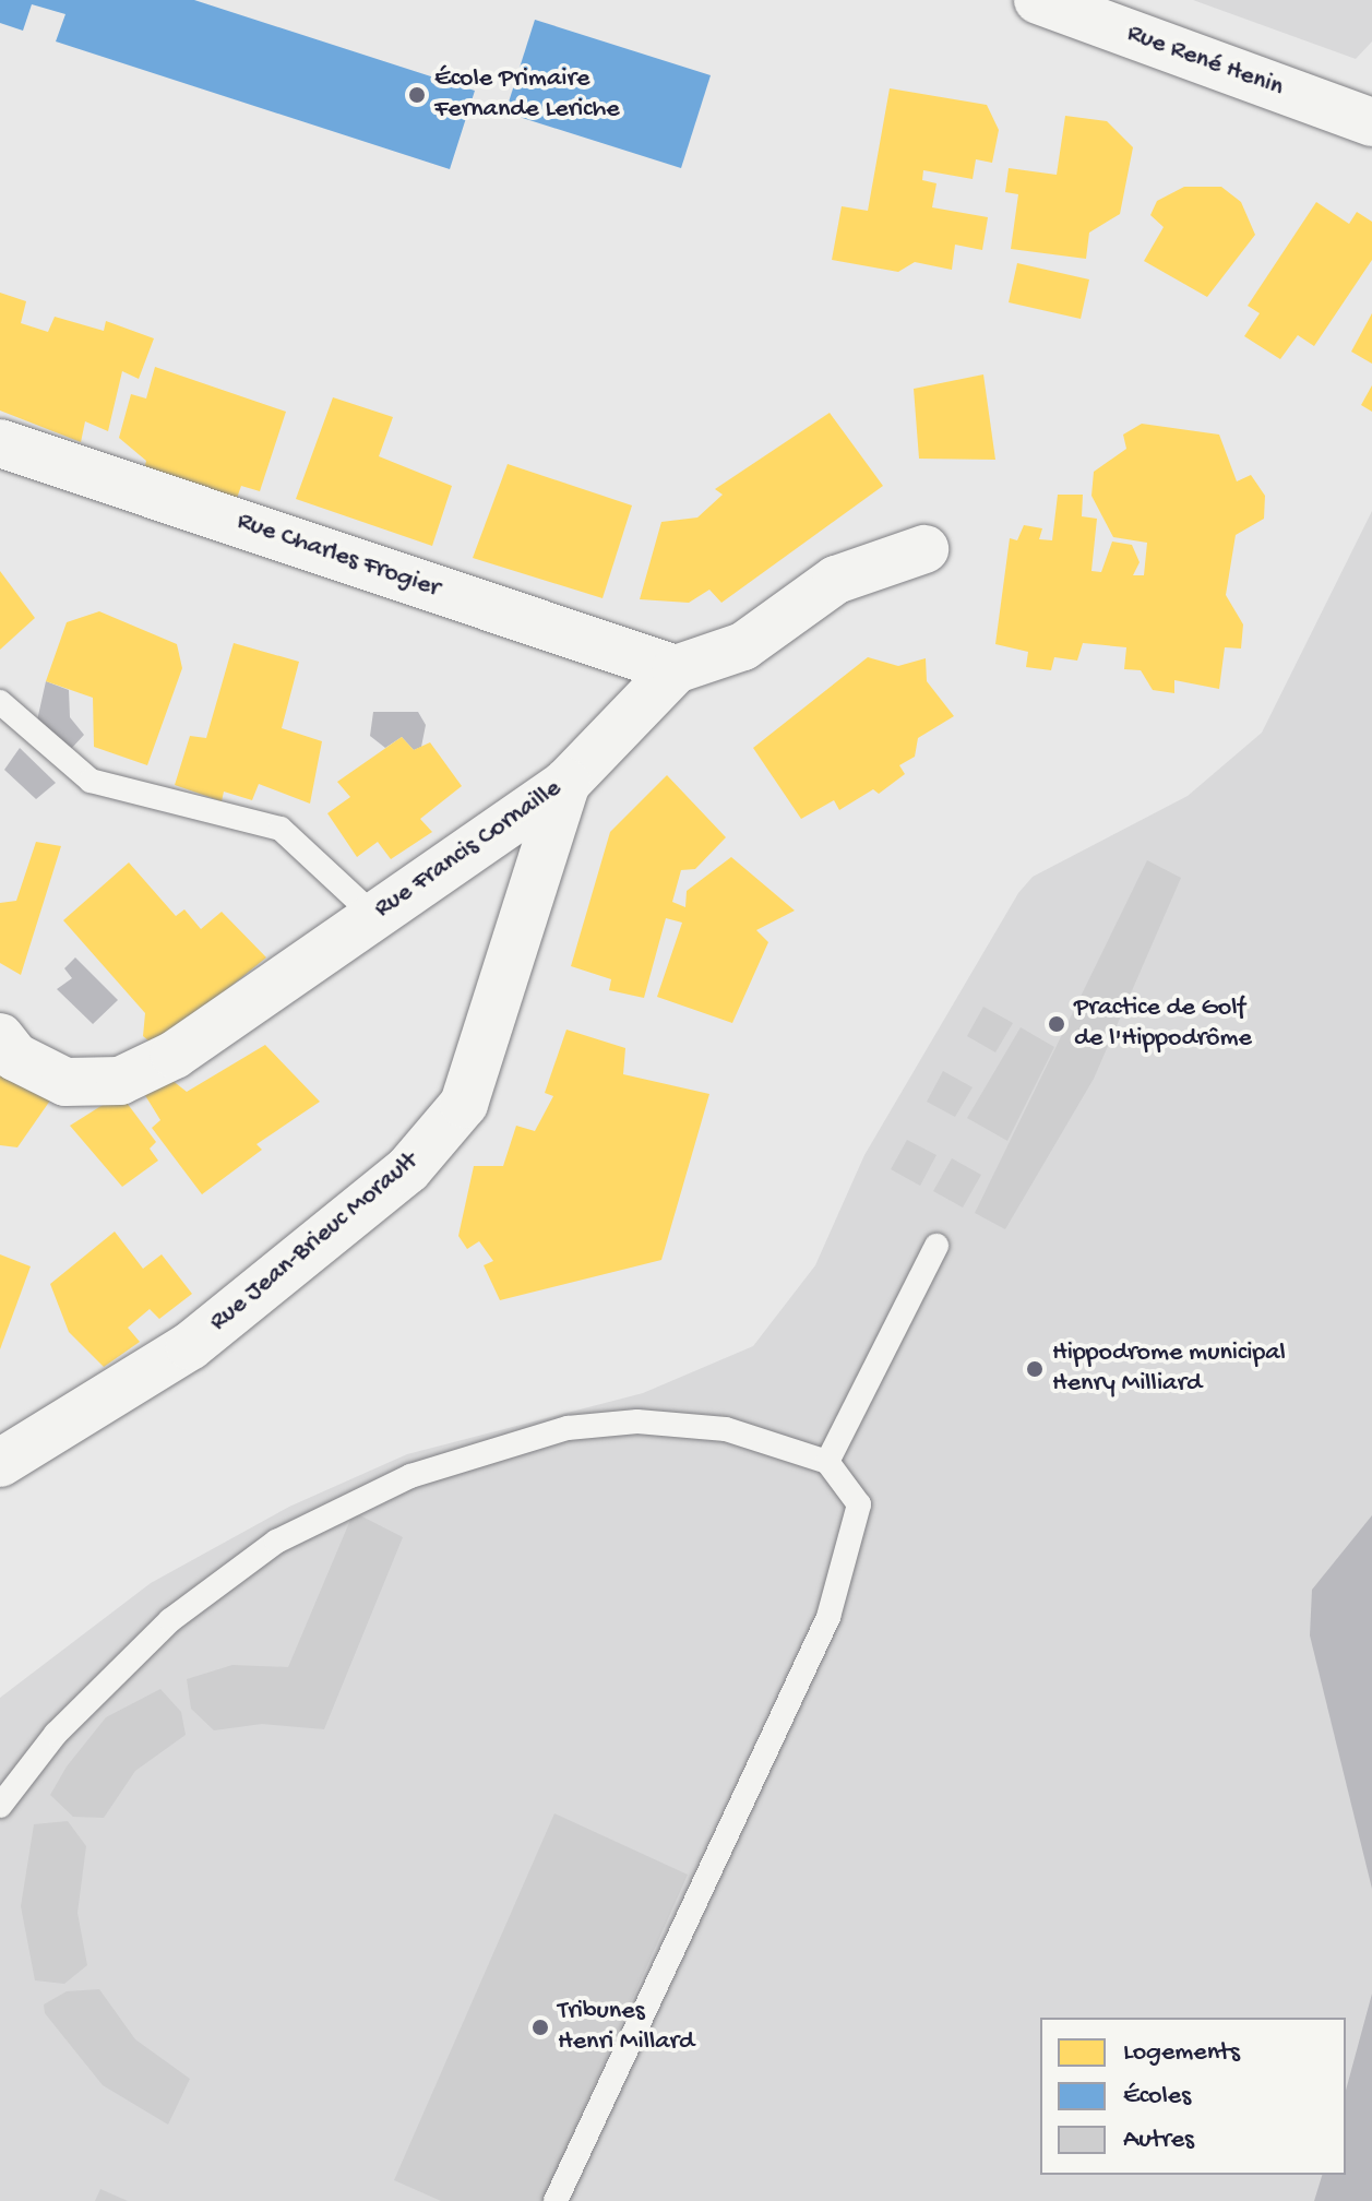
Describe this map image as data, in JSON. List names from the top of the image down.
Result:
{
  "streets": {
    "street": [
      "Rue René Henin",
      "Rue Charles Frogier",
      "Rue Francis Cornaille",
      "Rue Jean-Brieuc Morault"
    ]
  },
  "crossings": [
    ["Rue Charles Frogier", "Rue Francis Cornaille"],
    ["Rue Francis Cornaille", "Rue Jean-Brieuc Morault"]
  ],
  "places": [
    "École Primaire Fernande Leriche",
    "Practice de Golf de l'Hippodrôme",
    "Hippodrome municipal Henry Milliard",
    "Tribunes Henri Millard"
  ],
  "legend": ["Logements", "Écoles", "Autres"]
}
